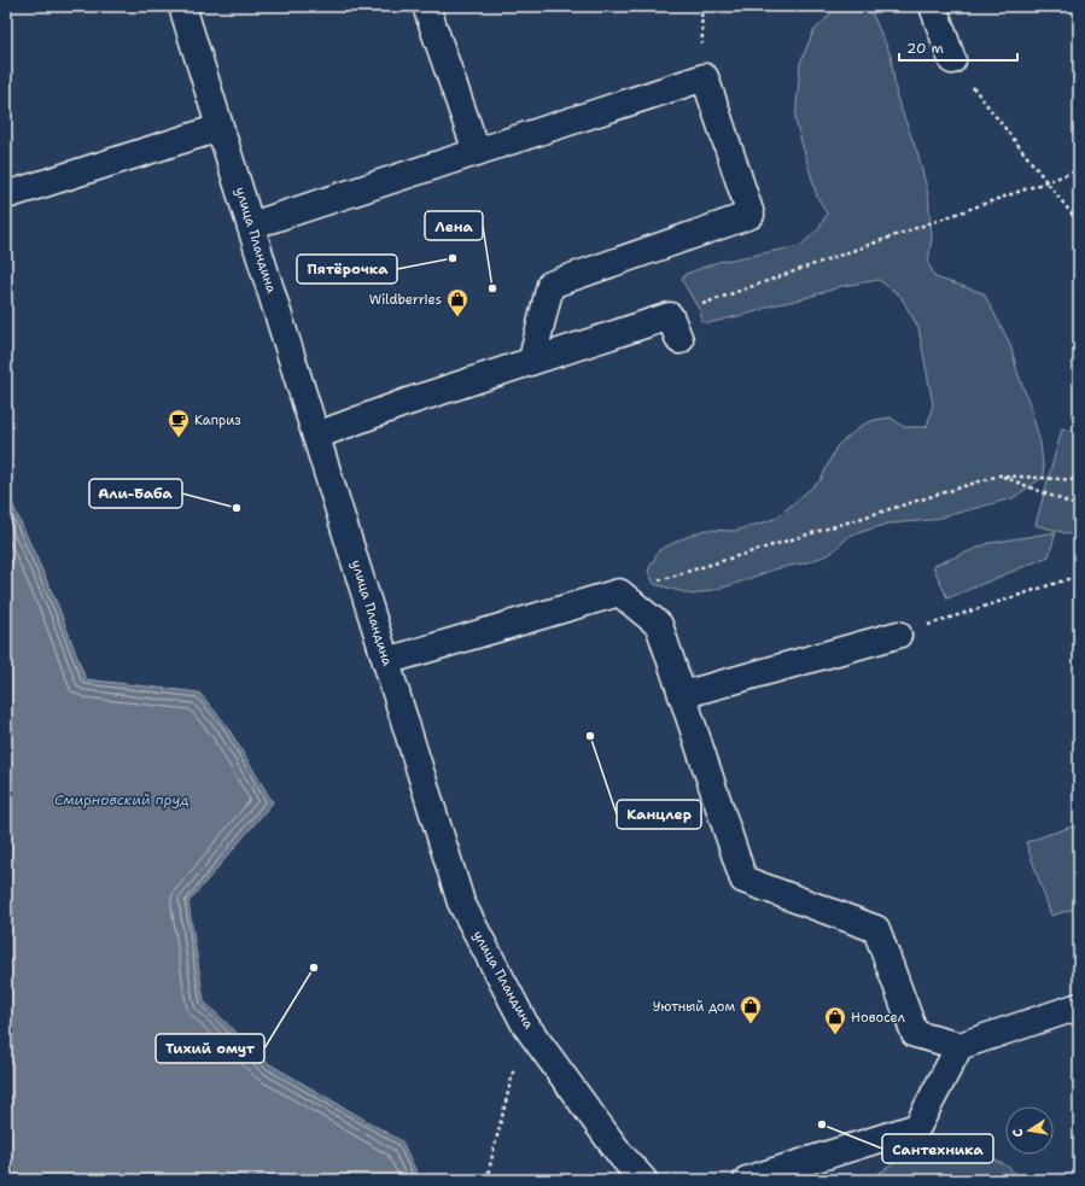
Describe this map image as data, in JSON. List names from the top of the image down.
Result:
{
  "streets": {
    "street": ["улица Пландина"]
  },
  "water": ["Смирновский пруд"],
  "places": {
    "other": [
      "Пятёрочка",
      "Лена",
      "Али-Баба",
      "Канцлер",
      "Тихий омут",
      "Сантехника"
    ],
    "shop": ["Wildberries", "Уютный дом", "Новосел"],
    "cafe": ["Каприз"]
  },
  "scale_bar": "20 m",
  "north": "left"
}
